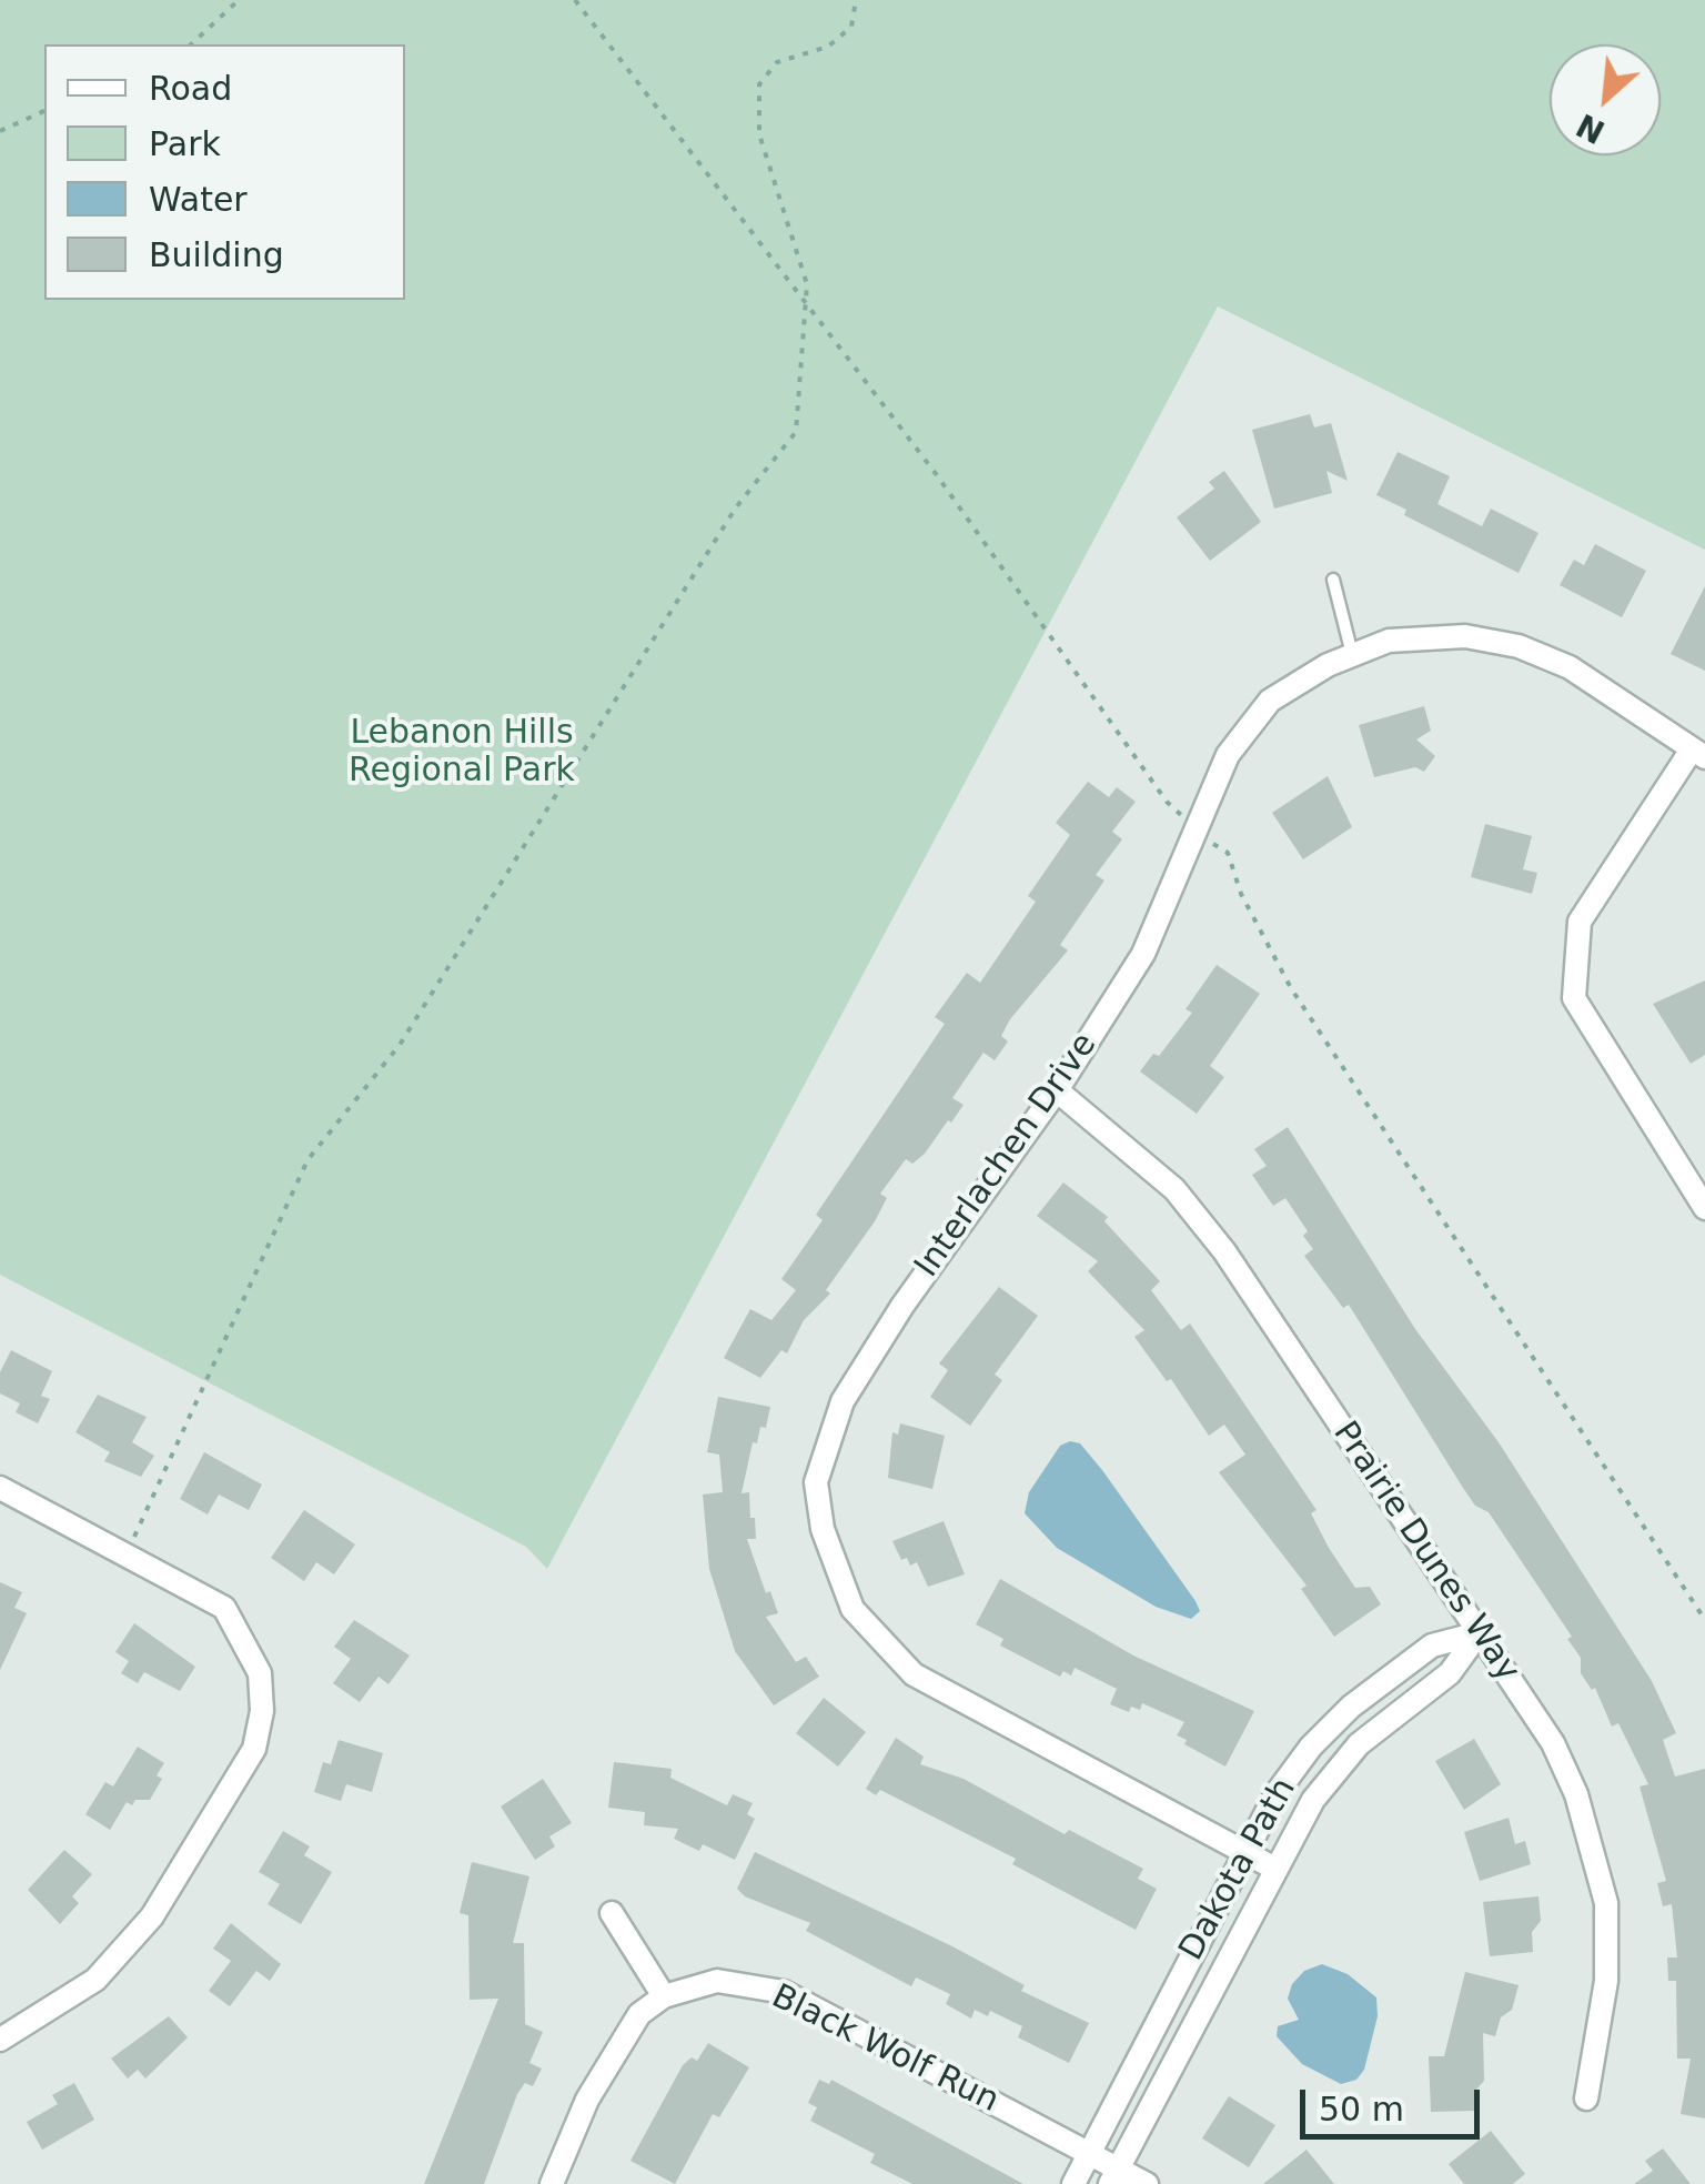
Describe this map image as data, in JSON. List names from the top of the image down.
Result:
{
  "streets": {
    "street": [
      "Interlachen Drive",
      "Prairie Dunes Way",
      "Dakota Path",
      "Black Wolf Run"
    ]
  },
  "crossings": [
    ["Interlachen Drive", "Prairie Dunes Way"],
    ["Interlachen Drive", "Dakota Path"],
    ["Prairie Dunes Way", "Dakota Path"],
    ["Dakota Path", "Black Wolf Run"]
  ],
  "parks": ["Lebanon Hills Regional Park"],
  "legend": [
    "Road",
    "Park",
    "Water",
    "Building"
  ],
  "scale_bar": "50 m",
  "north": "bottom left"
}
